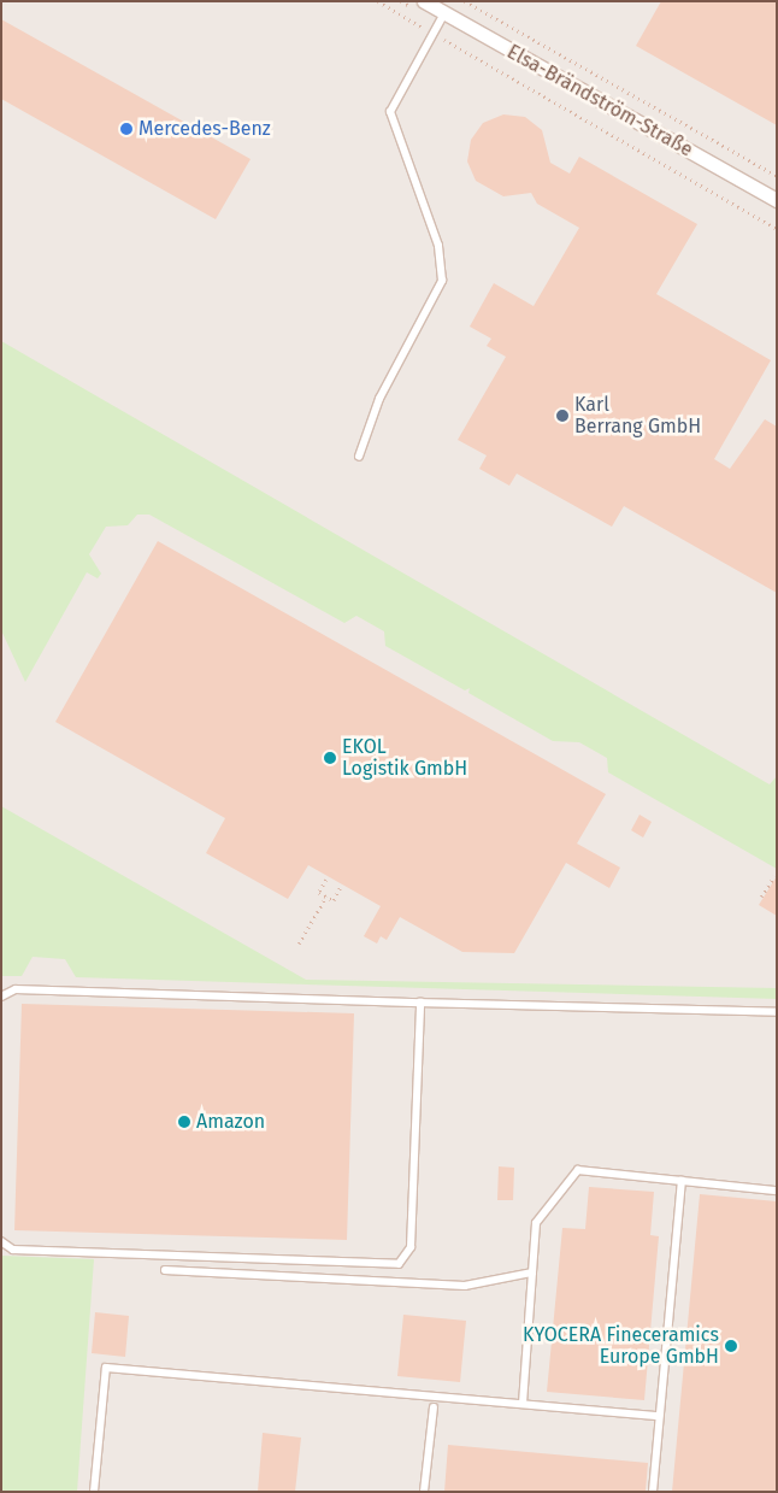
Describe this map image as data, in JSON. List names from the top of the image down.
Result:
{
  "streets": {
    "street": ["Elsa-Brändström-Straße"]
  },
  "places": [
    "Mercedes-Benz",
    "Karl Berrang GmbH",
    "EKOL Logistik GmbH",
    "Amazon",
    "KYOCERA Fineceramics Europe GmbH"
  ]
}
